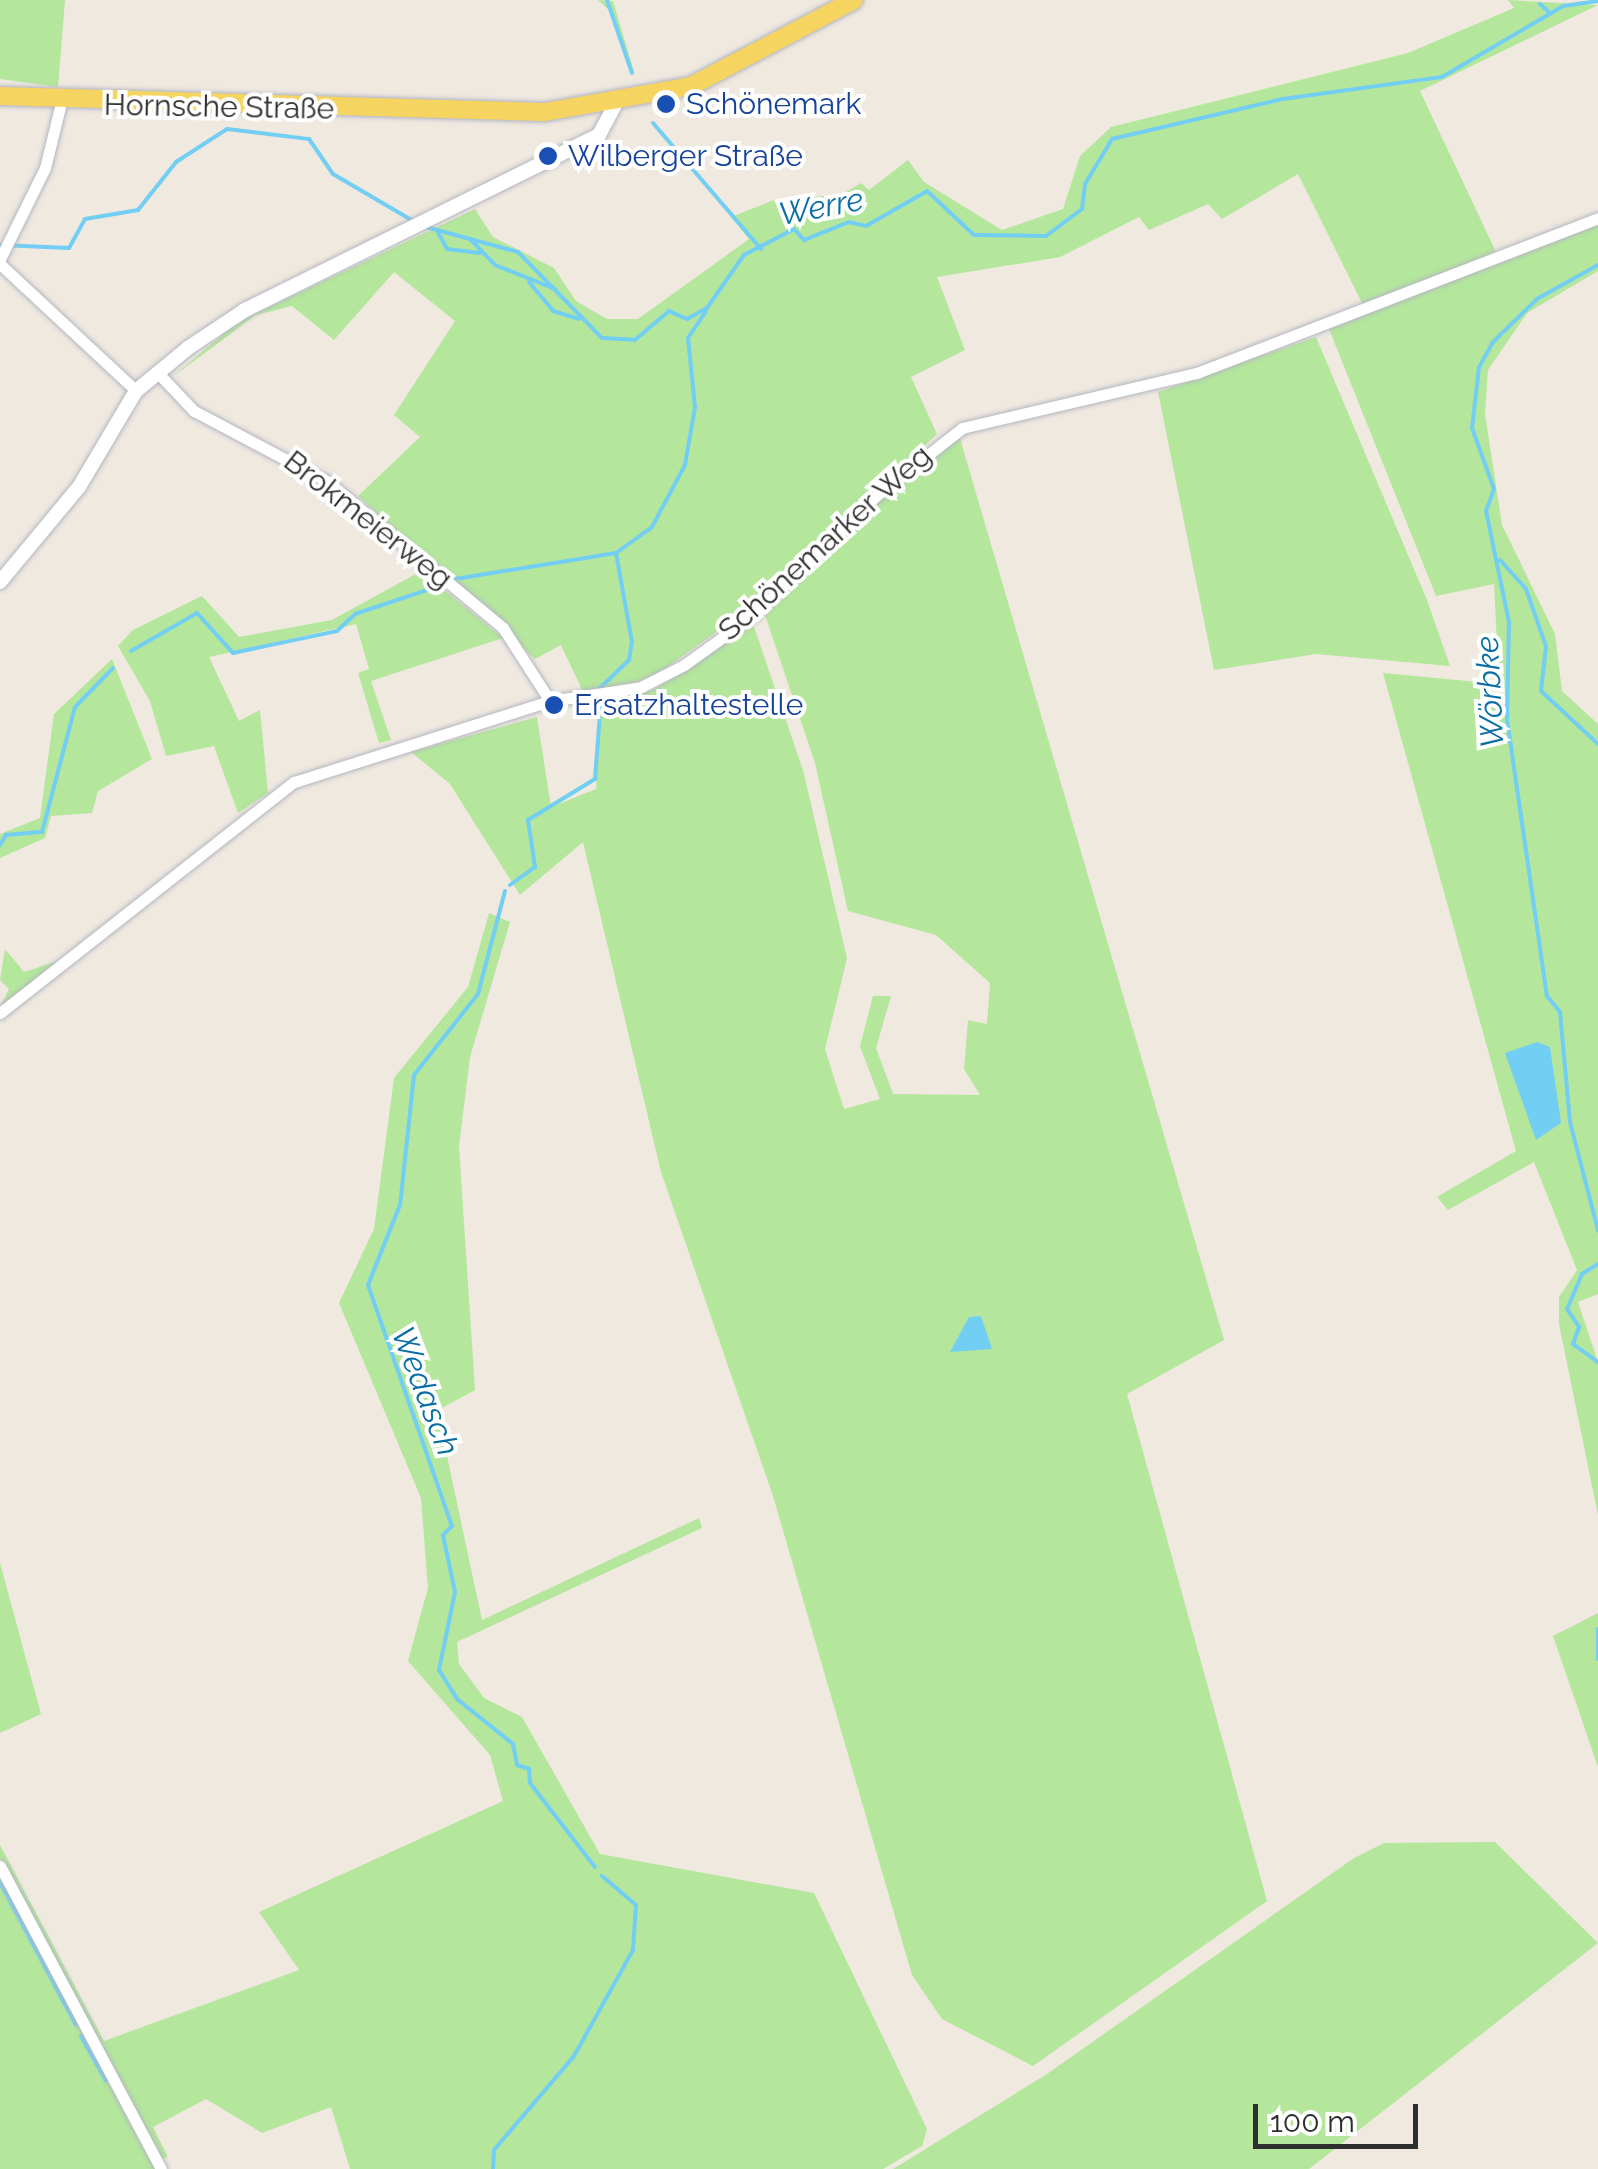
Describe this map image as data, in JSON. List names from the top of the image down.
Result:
{
  "streets": {
    "main road": ["Hornsche Straße"],
    "street": ["Brokmeierweg", "Schönemarker Weg"]
  },
  "crossings": [
    ["Brokmeierweg", "Schönemarker Weg"]
  ],
  "water": ["Werre", "Wörbke", "Wedasch"],
  "places": ["Schönemark", "Wilberger Straße", "Ersatzhaltestelle"],
  "scale_bar": "100 m"
}
